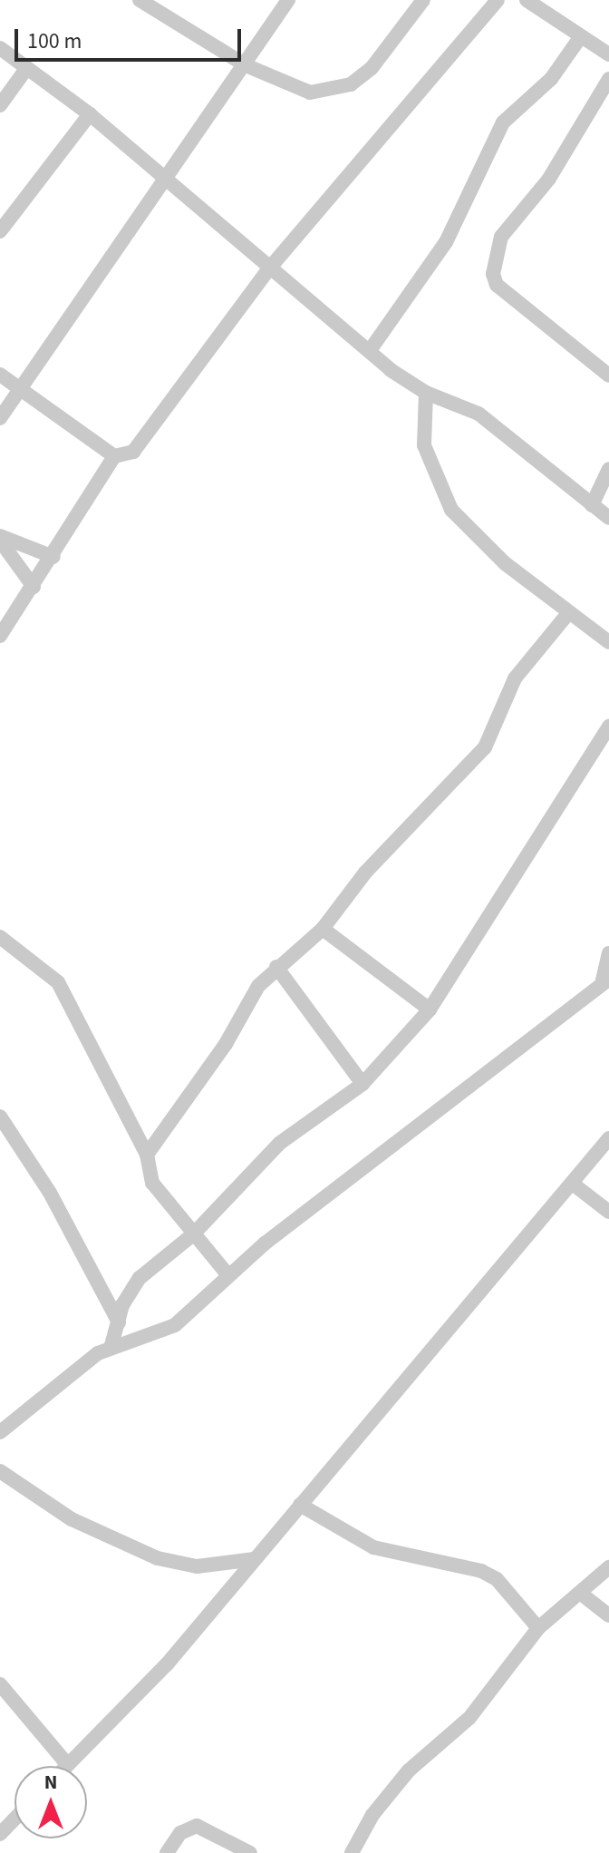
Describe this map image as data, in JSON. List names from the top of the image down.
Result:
{
  "scale_bar": "100 m",
  "north": "top"
}
